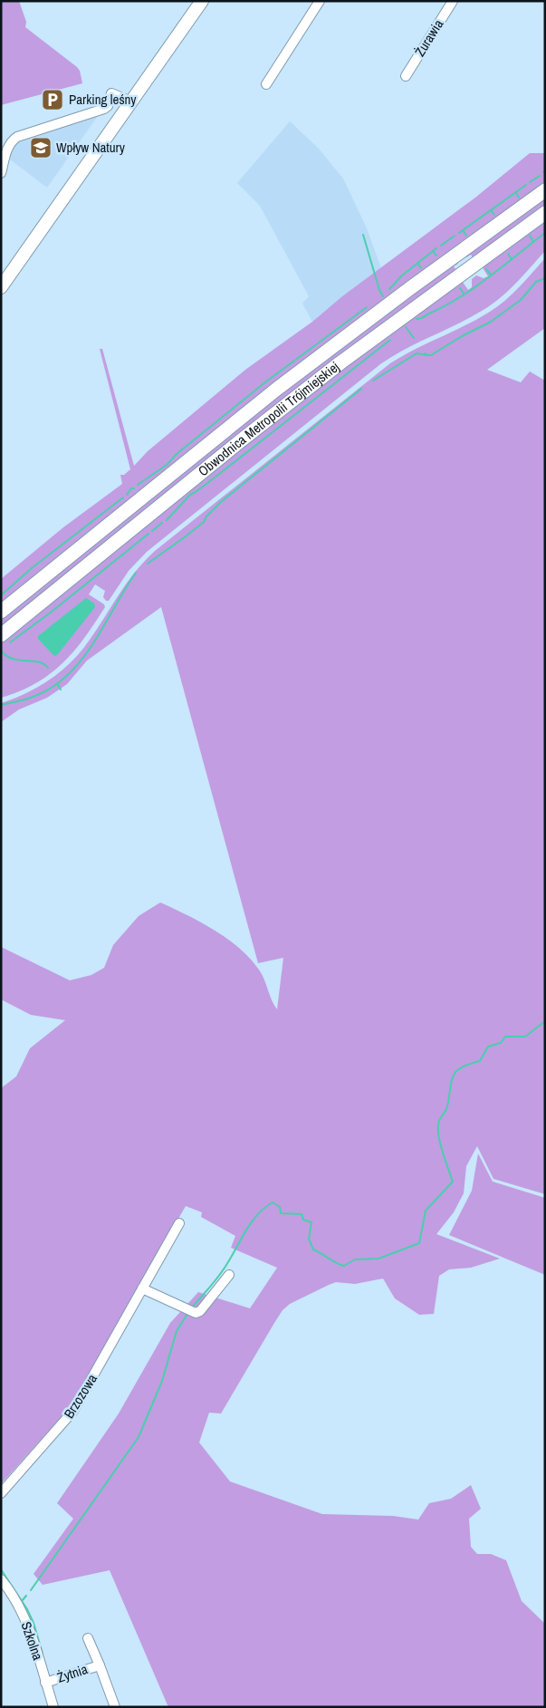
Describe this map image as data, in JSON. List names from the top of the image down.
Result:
{
  "streets": {
    "highway": ["Obwodnica Metropolii Trójmiejskiej"],
    "street": [
      "Żurawia",
      "Brzozowa",
      "Szkolna",
      "Żytnia"
    ]
  },
  "crossings": [
    ["Szkolna", "Żytnia"]
  ],
  "places": {
    "parking": ["Parking leśny"],
    "school or university": ["Wpływ Natury"]
  }
}
